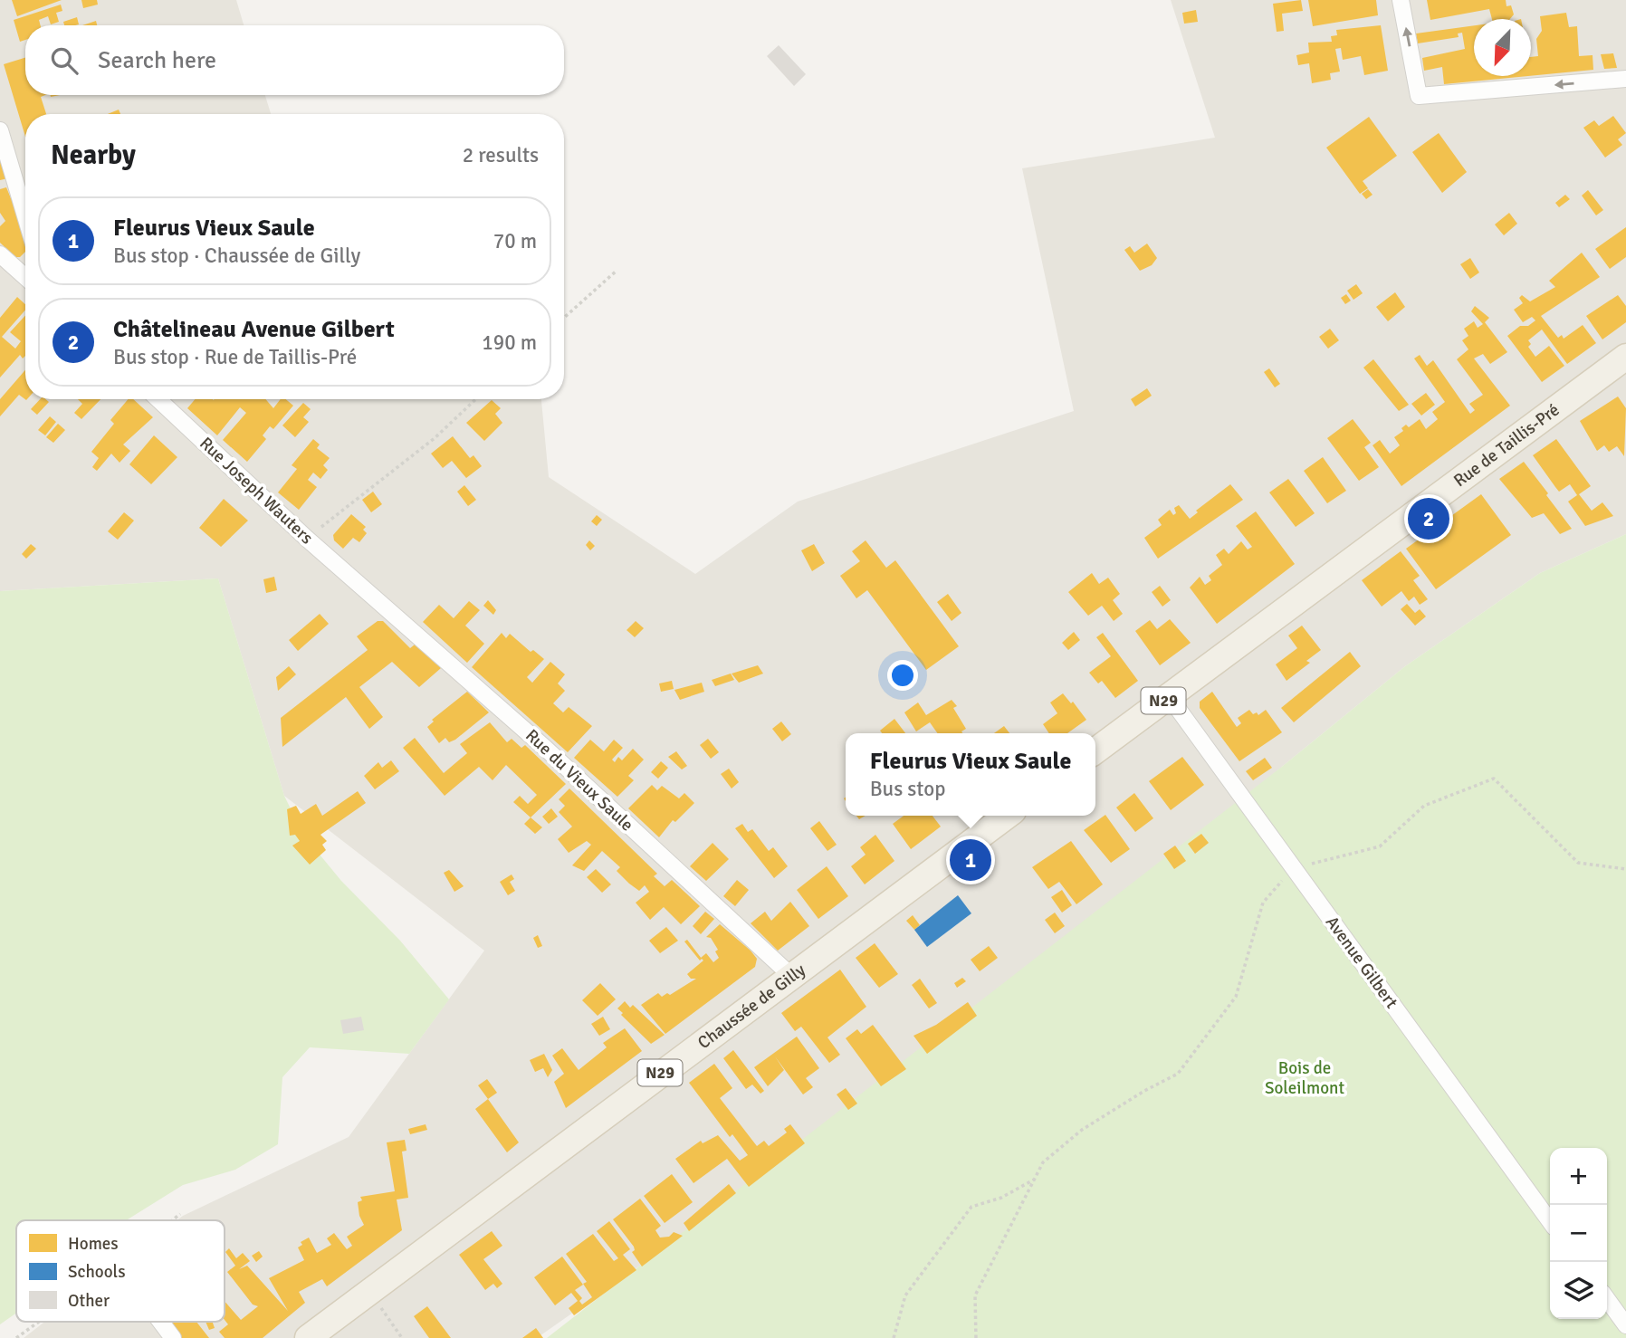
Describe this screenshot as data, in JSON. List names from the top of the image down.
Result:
{
  "streets": {
    "main road": ["Rue de Taillis-Pré", "N29", "Chaussée de Gilly"],
    "street": ["Rue Joseph Wauters", "Rue du Vieux Saule", "Avenue Gilbert"]
  },
  "crossings": [
    ["Rue de Taillis-Pré", "N29"],
    ["Rue de Taillis-Pré", "Avenue Gilbert"],
    ["Rue Joseph Wauters", "Rue du Vieux Saule"],
    ["N29", "Avenue Gilbert"],
    ["Rue du Vieux Saule", "Chaussée de Gilly"]
  ],
  "parks": ["Bois de Soleilmont"],
  "legend": ["Homes", "Schools", "Other"],
  "north": "bottom left",
  "page": {
    "search": "Search here",
    "heading": ["Nearby", "2 results"],
    "list": [
      {
        "mark": "1",
        "name": "Fleurus Vieux Saule",
        "note": "Bus stop · Chaussée de Gilly",
        "value": "70 m"
      },
      {
        "mark": "2",
        "name": "Châtelineau Avenue Gilbert",
        "note": "Bus stop · Rue de Taillis-Pré",
        "value": "190 m"
      }
    ],
    "pins": ["2", "1"],
    "popup": ["Fleurus Vieux Saule", "Bus stop"],
    "map_buttons": ["+", "−"]
  }
}
